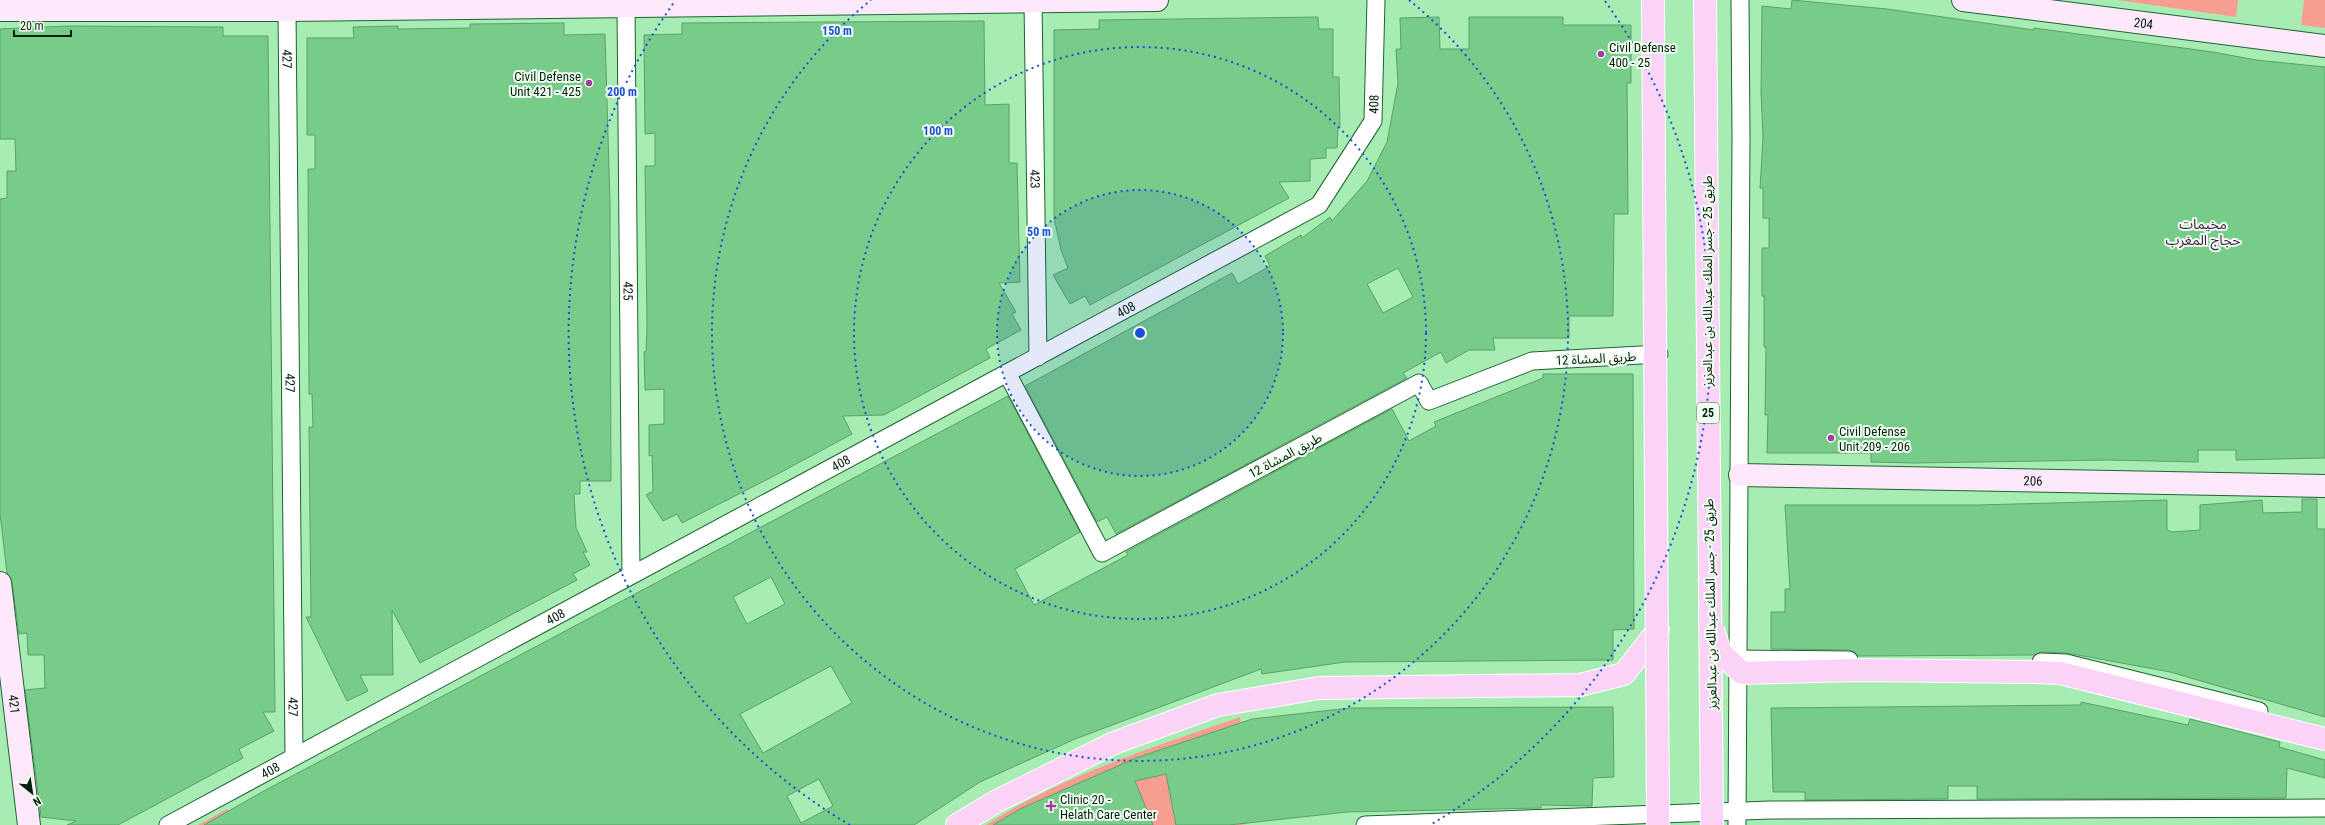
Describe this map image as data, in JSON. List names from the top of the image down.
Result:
{
  "streets": {
    "main road": ["طريق 25 - جسر الملك عبدالله بن عبدالعزيز", "25"],
    "street": [
      "204",
      "427",
      "408",
      "423",
      "425",
      "طريق المشاة 12",
      "206",
      "421"
    ]
  },
  "crossings": [
    ["427", "408"],
    ["408", "423"],
    ["408", "425"],
    ["408", "طريق المشاة 12"]
  ],
  "districts": ["مخيمات حجاج المغرب"],
  "places": {
    "other": ["Civil Defense 400 - 25", "Civil Defense Unit 421 - 425", "Civil Defense Unit 209 - 206"],
    "health": ["Clinic 20 - Helath Care Center"]
  },
  "scale_bar": "20 m",
  "north": "bottom right",
  "rings": [
    "150 m",
    "200 m",
    "100 m",
    "50 m"
  ]
}
